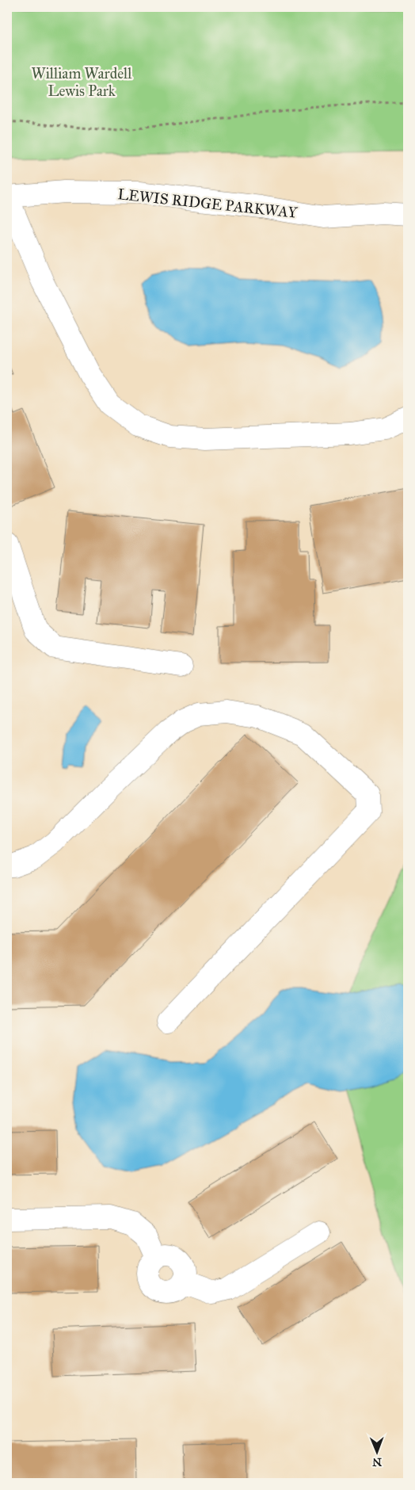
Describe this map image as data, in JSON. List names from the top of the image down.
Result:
{
  "streets": {
    "street": ["LEWIS RIDGE PARKWAY"]
  },
  "parks": ["William Wardell Lewis Park"],
  "north": "bottom"
}
